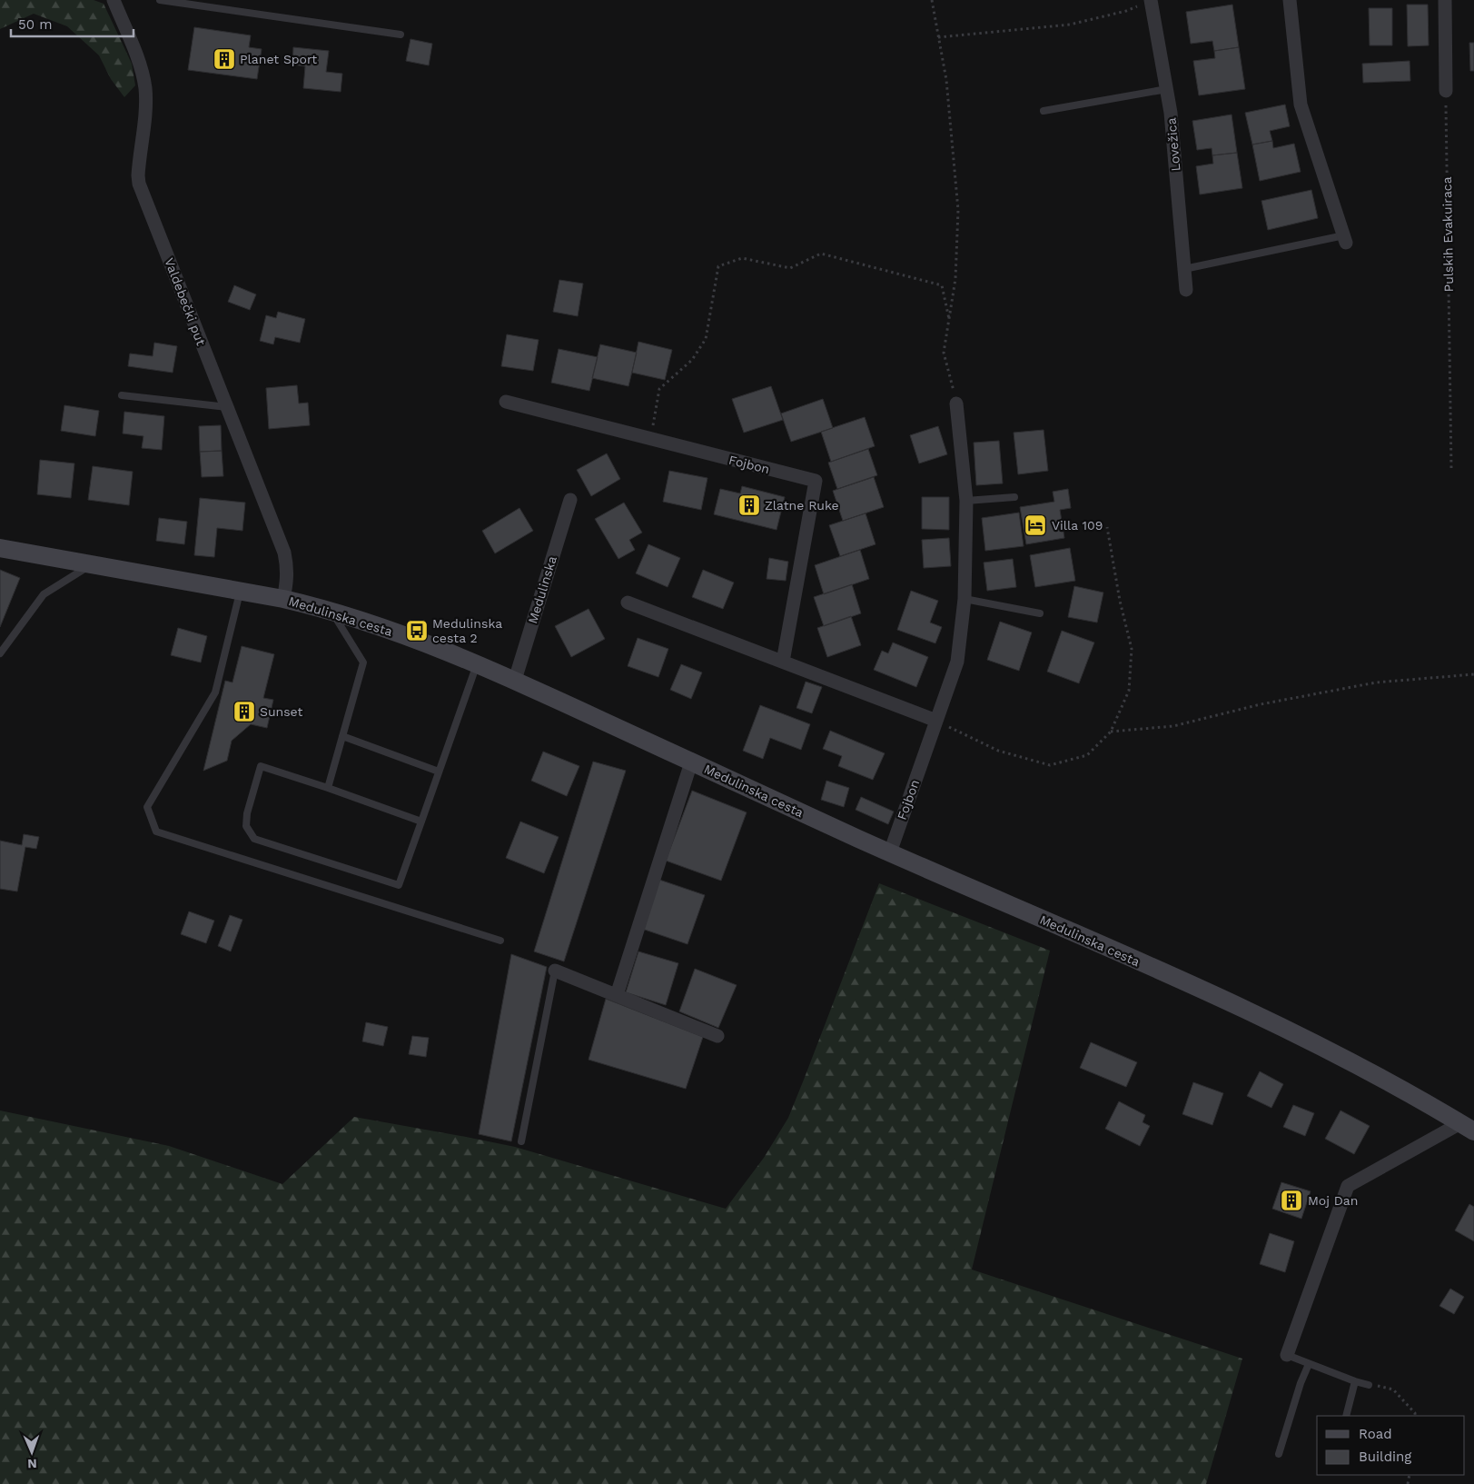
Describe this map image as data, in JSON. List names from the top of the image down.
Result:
{
  "streets": {
    "main road": ["Medulinska cesta"],
    "street": [
      "Lovežica",
      "Valdebečki put",
      "Fojbon",
      "Medulinska"
    ],
    "path": ["Pulskih Evakuiraca"]
  },
  "crossings": [
    ["Valdebečki put", "Medulinska cesta"],
    ["Fojbon", "Medulinska cesta"],
    ["Medulinska", "Medulinska cesta"]
  ],
  "places": {
    "building": [
      "Planet Sport",
      "Zlatne Ruke",
      "Sunset",
      "Moj Dan"
    ],
    "hotel": ["Villa 109"],
    "bus stop": ["Medulinska cesta 2"]
  },
  "legend": ["Road", "Building"],
  "scale_bar": "50 m",
  "north": "bottom"
}
